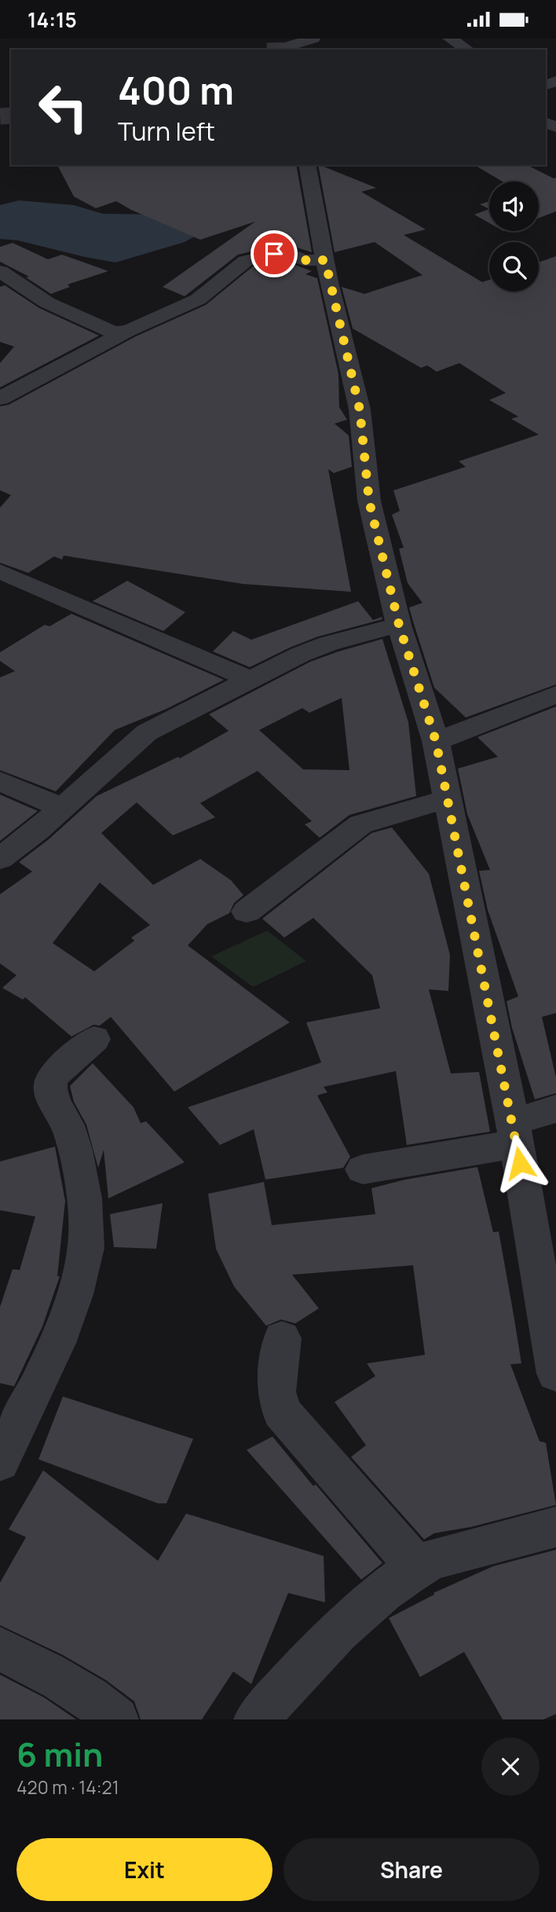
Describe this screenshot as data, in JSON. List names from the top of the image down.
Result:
{
  "page": {
    "status": "14:15",
    "turn": ["400 m", "Turn left"],
    "heading": ["6 min", "420 m · 14:21"],
    "buttons": ["Exit", "Share"]
  }
}
